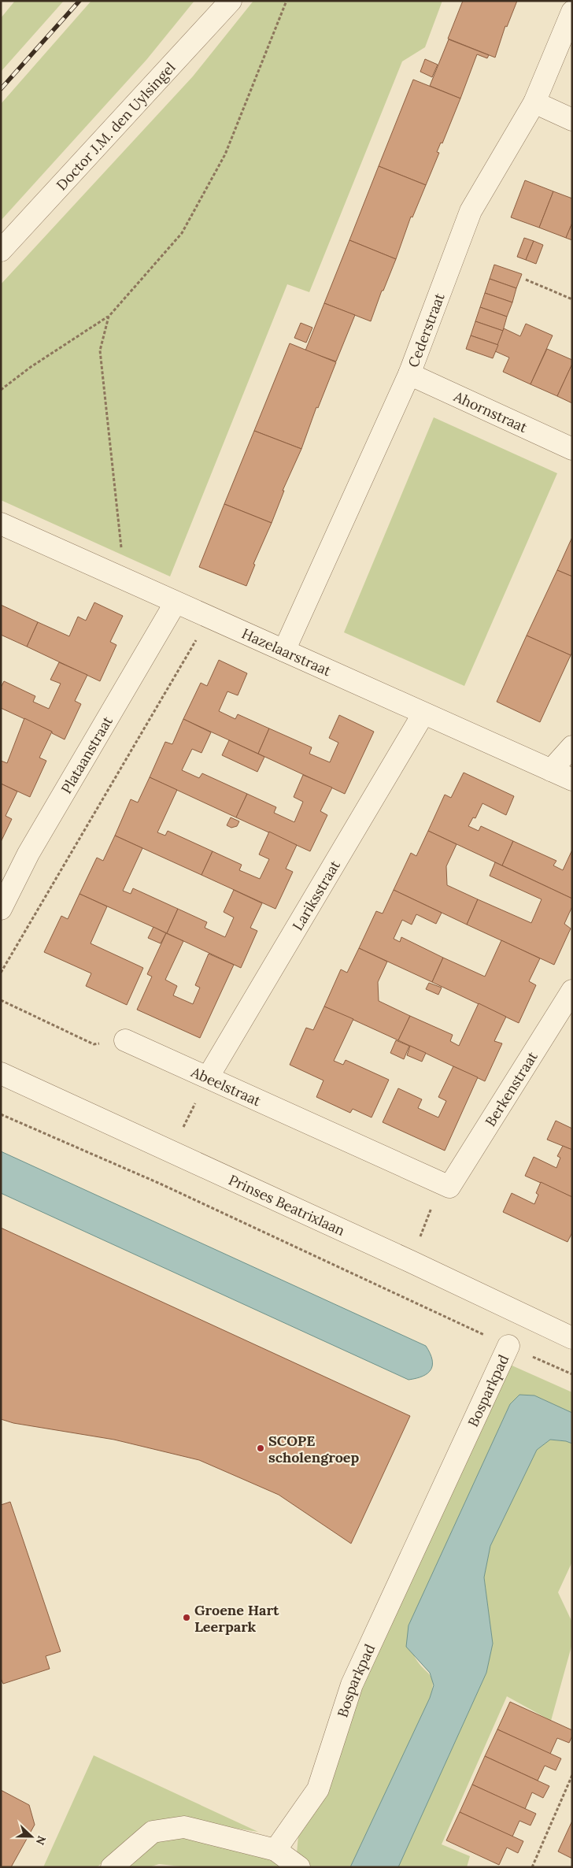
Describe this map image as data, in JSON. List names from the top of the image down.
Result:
{
  "streets": {
    "street": [
      "Doctor J.M. den Uylsingel",
      "Cederstraat",
      "Ahornstraat",
      "Hazelaarstraat",
      "Plataanstraat",
      "Lariksstraat",
      "Abeelstraat",
      "Berkenstraat",
      "Prinses Beatrixlaan",
      "Bosparkpad"
    ]
  },
  "crossings": [
    ["Cederstraat", "Ahornstraat"],
    ["Cederstraat", "Hazelaarstraat"],
    ["Hazelaarstraat", "Plataanstraat"],
    ["Hazelaarstraat", "Lariksstraat"],
    ["Lariksstraat", "Abeelstraat"],
    ["Abeelstraat", "Berkenstraat"]
  ],
  "places": ["SCOPE scholengroep", "Groene Hart Leerpark"],
  "north": "right"
}
